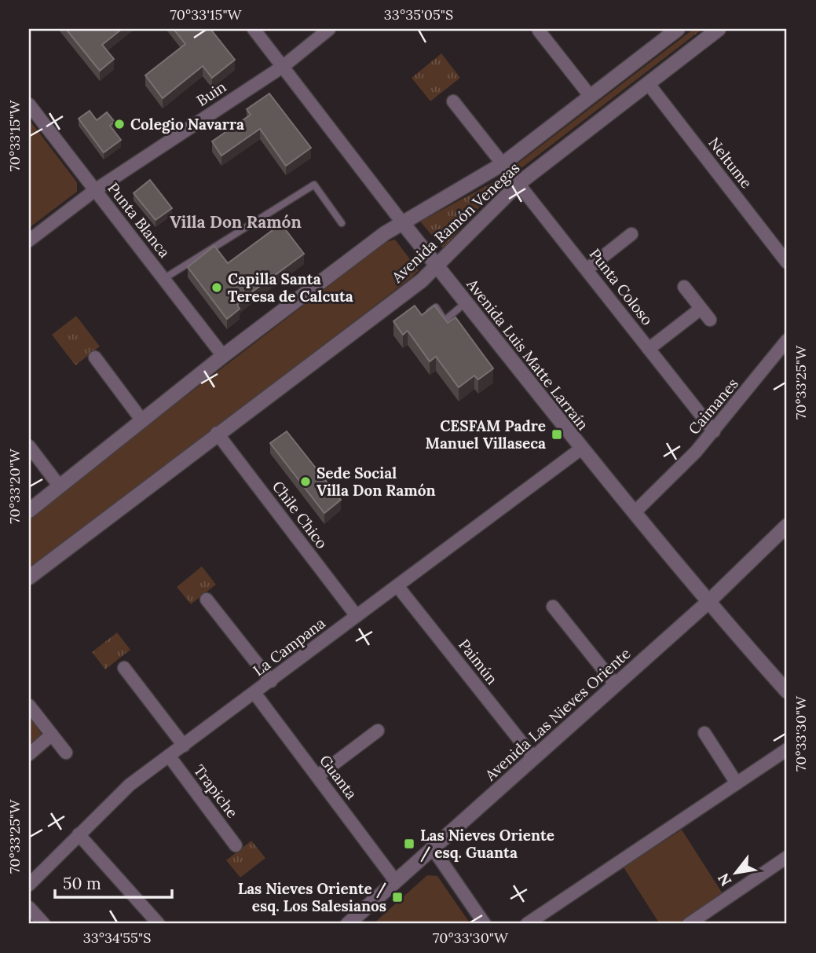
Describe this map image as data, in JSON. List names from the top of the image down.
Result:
{
  "streets": {
    "street": [
      "Buin",
      "Neltume",
      "Punta Blanca",
      "Avenida Ramón Venegas",
      "Punta Coloso",
      "Avenida Luis Matte Larraín",
      "Caimanes",
      "Chile Chico",
      "La Campana",
      "Paimún",
      "Avenida Las Nieves Oriente",
      "Guanta",
      "Trapiche"
    ]
  },
  "crossings": [
    ["Buin", "Punta Blanca"],
    ["Buin", "Avenida Luis Matte Larraín"],
    ["Neltume", "Avenida Ramón Venegas"],
    ["Punta Blanca", "Avenida Ramón Venegas"],
    ["Avenida Ramón Venegas", "Punta Coloso"],
    ["Avenida Ramón Venegas", "Avenida Luis Matte Larraín"],
    ["Avenida Ramón Venegas", "Chile Chico"],
    ["Punta Coloso", "Caimanes"],
    ["Avenida Luis Matte Larraín", "Caimanes"],
    ["Avenida Luis Matte Larraín", "La Campana"],
    ["Avenida Luis Matte Larraín", "Avenida Las Nieves Oriente"],
    ["Chile Chico", "La Campana"],
    ["La Campana", "Paimún"],
    ["La Campana", "Guanta"],
    ["La Campana", "Trapiche"],
    ["Paimún", "Avenida Las Nieves Oriente"],
    ["Avenida Las Nieves Oriente", "Guanta"]
  ],
  "districts": ["Villa Don Ramón"],
  "places": {
    "other": ["Colegio Navarra", "Capilla Santa Teresa de Calcuta", "Sede Social Villa Don Ramón"],
    "transit": ["CESFAM Padre Manuel Villaseca", "Las Nieves Oriente / esq. Guanta", "Las Nieves Oriente / esq. Los Salesianos"]
  },
  "scale_bar": "50 m",
  "north": "bottom left",
  "coordinates": [
    "70°33'15\"W",
    "33°35'05\"S",
    "70°33'25\"W",
    "70°33'20\"W",
    "70°33'30\"W",
    "33°34'55\"S"
  ]
}
